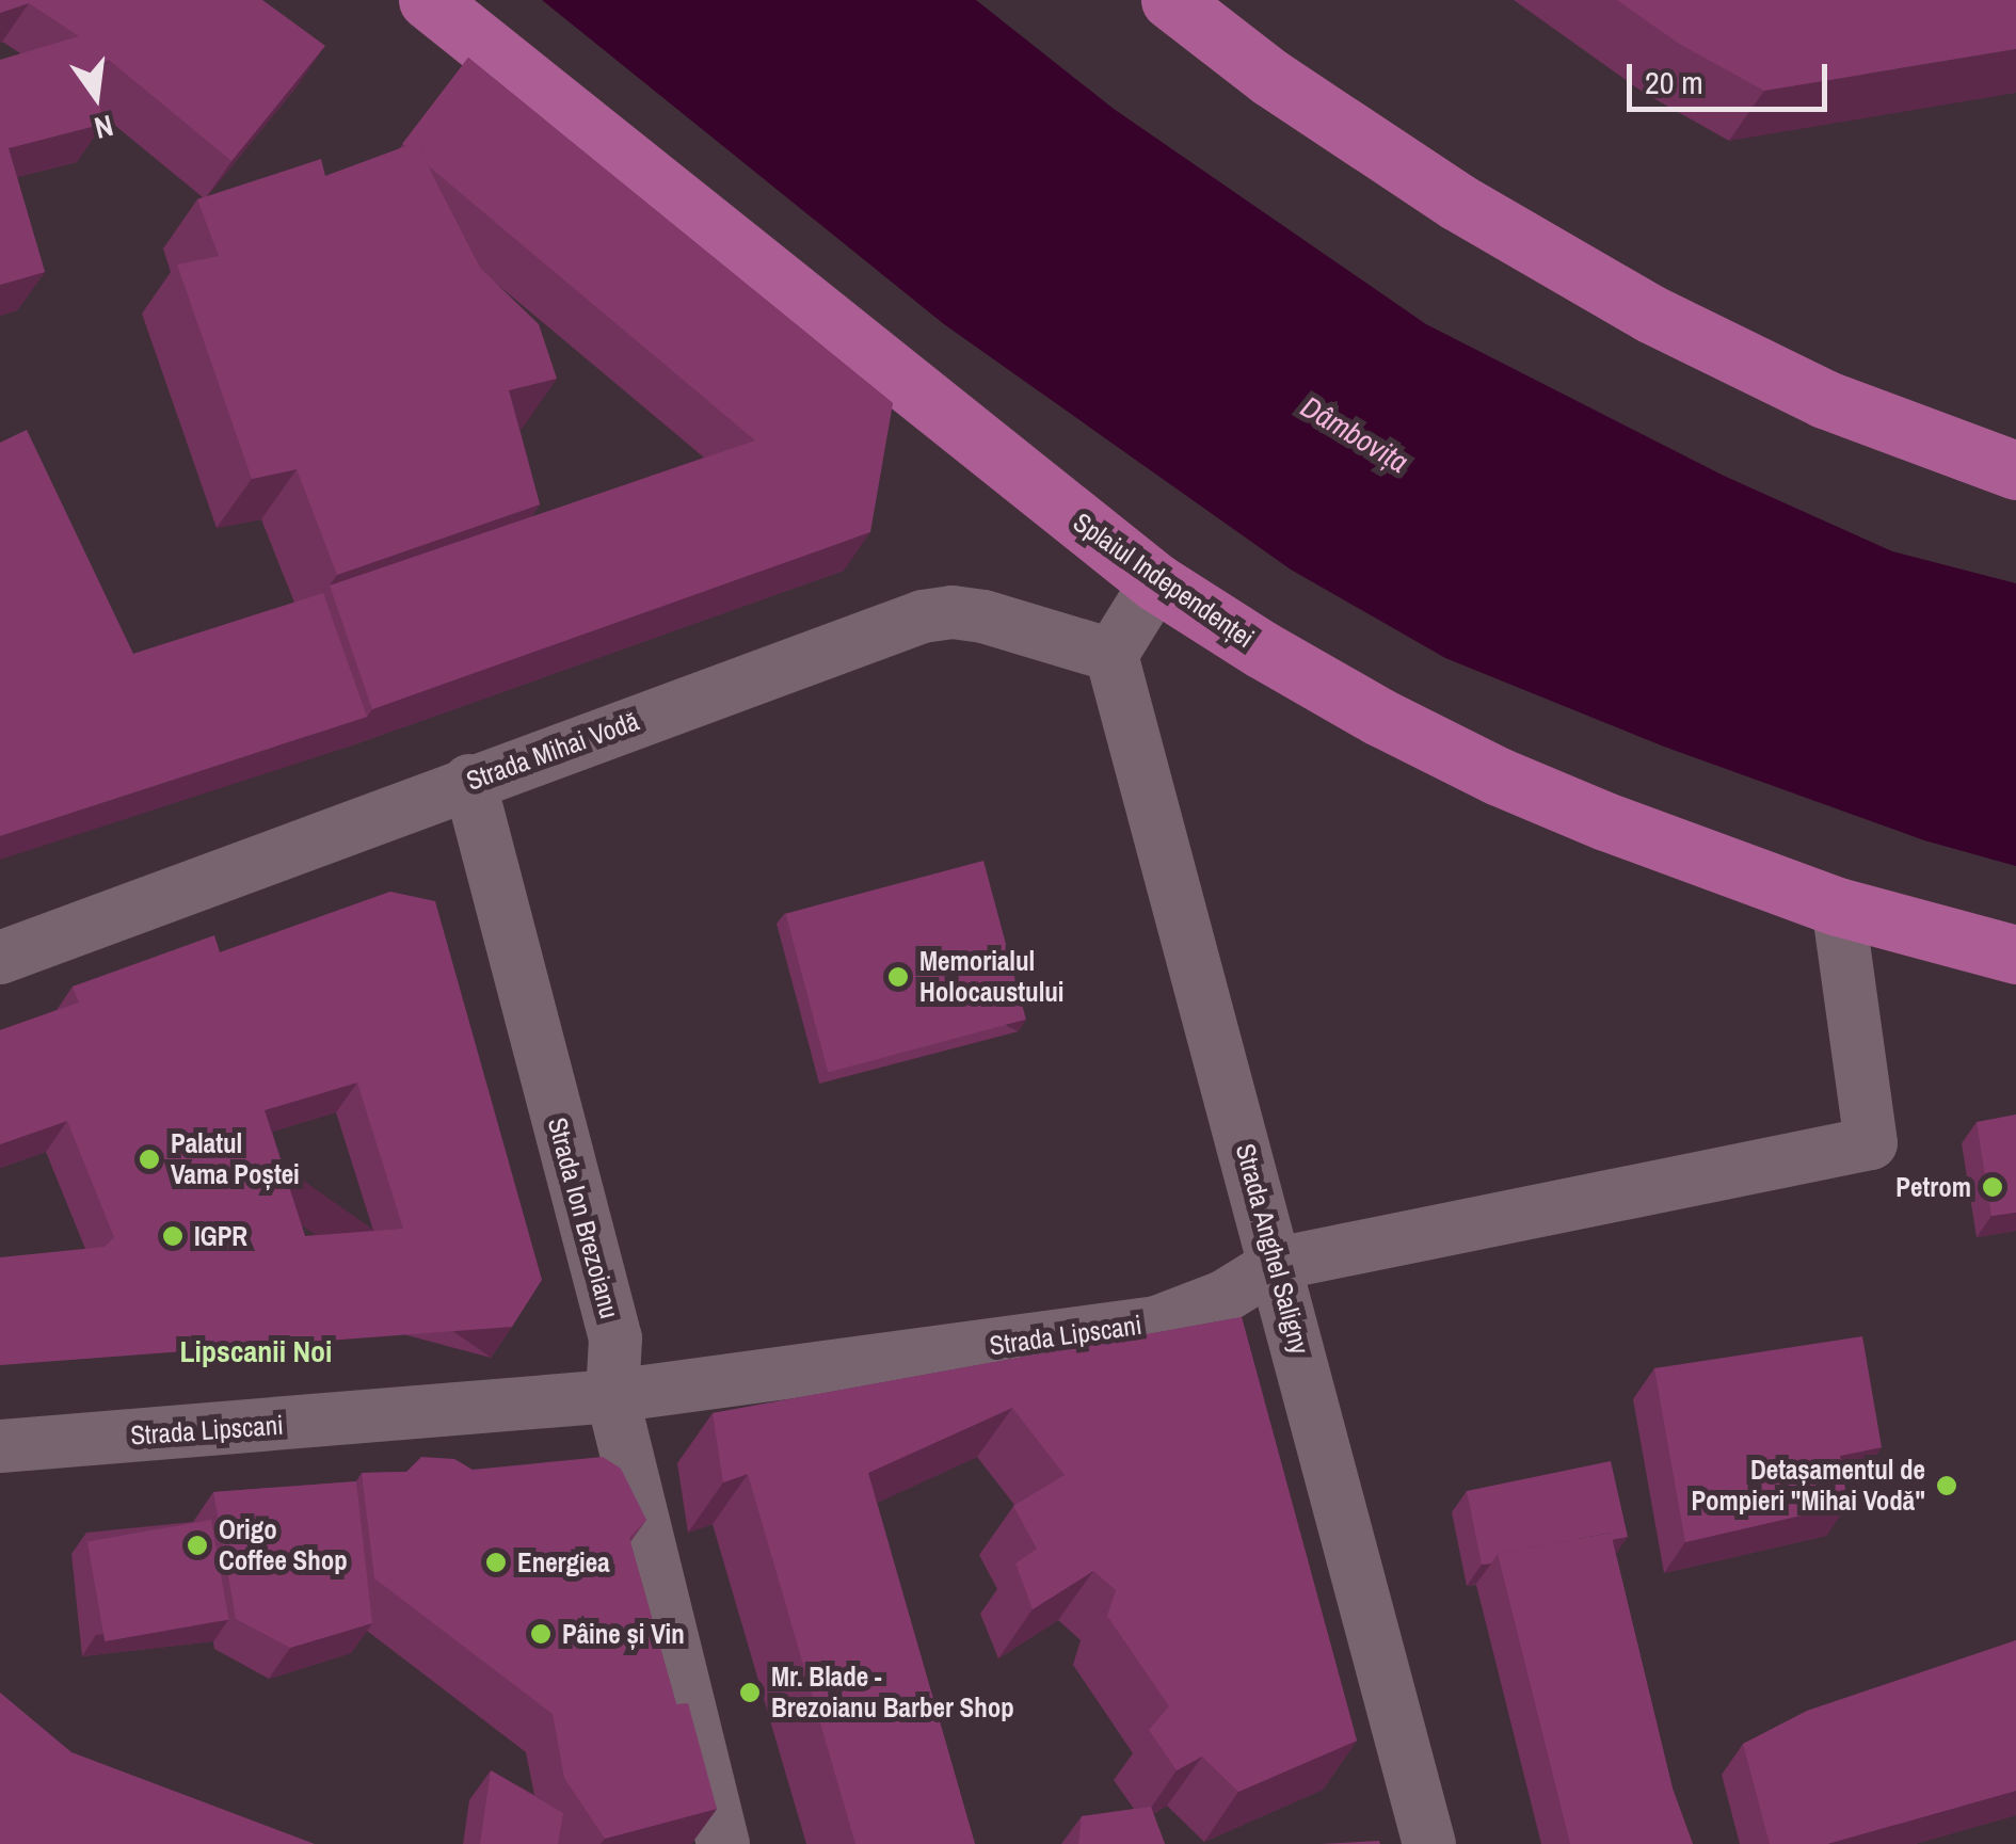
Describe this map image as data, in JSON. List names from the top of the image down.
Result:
{
  "streets": {
    "main road": ["Splaiul Independenței"],
    "street": [
      "Strada Mihai Vodă",
      "Strada Ion Brezoianu",
      "Strada Anghel Saligny",
      "Strada Lipscani"
    ]
  },
  "crossings": [
    ["Splaiul Independenței", "Strada Lipscani"],
    ["Strada Mihai Vodă", "Strada Ion Brezoianu"],
    ["Strada Mihai Vodă", "Strada Anghel Saligny"],
    ["Strada Ion Brezoianu", "Strada Lipscani"],
    ["Strada Anghel Saligny", "Strada Lipscani"]
  ],
  "districts": ["Lipscanii Noi"],
  "water": ["Dâmbovița"],
  "places": [
    "Memorialul Holocaustului",
    "Palatul Vama Poștei",
    "Petrom",
    "IGPR",
    "Detașamentul de Pompieri \"Mihai Vodă\"",
    "Origo Coffee Shop",
    "Energiea",
    "Pâine și Vin",
    "Mr. Blade - Brezoianu Barber Shop"
  ],
  "scale_bar": "20 m",
  "north": "bottom"
}
